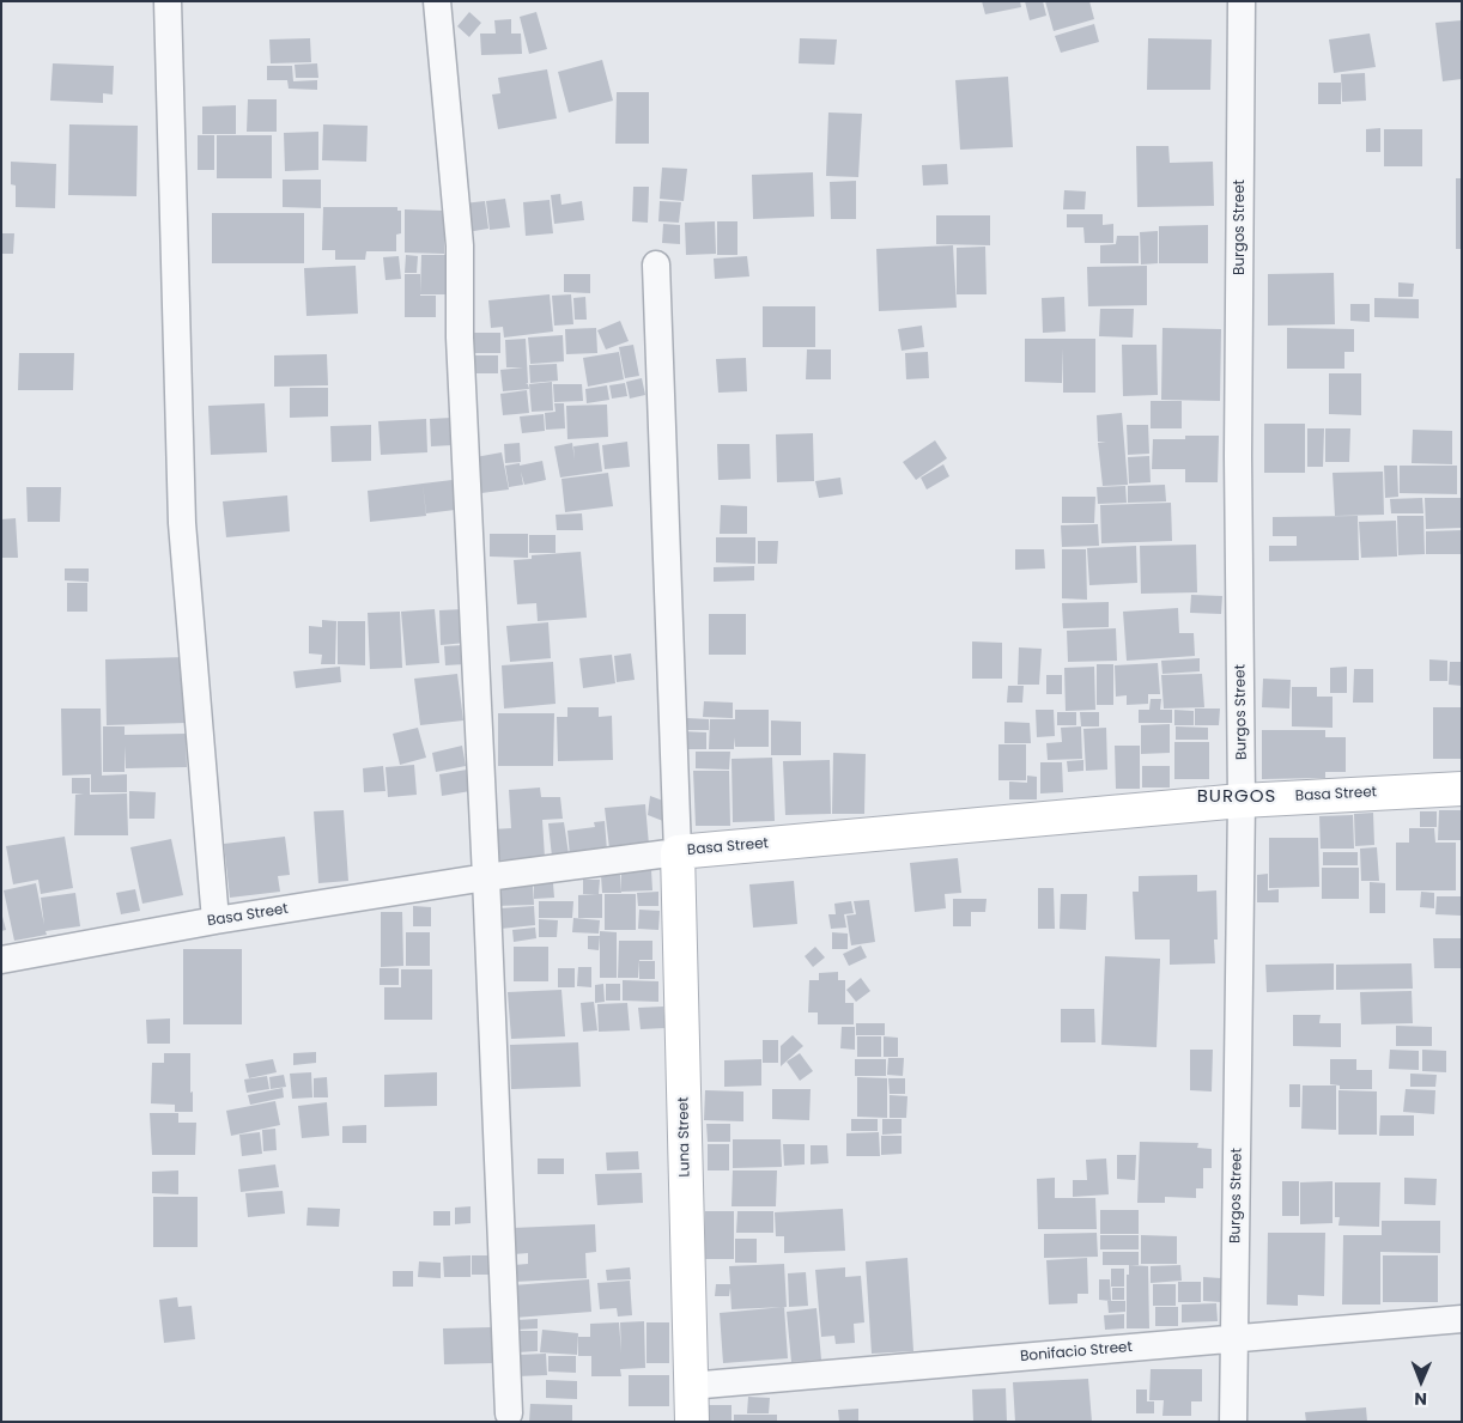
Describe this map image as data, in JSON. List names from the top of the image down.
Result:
{
  "streets": {
    "street": [
      "Burgos Street",
      "Basa Street",
      "Luna Street",
      "Bonifacio Street"
    ]
  },
  "crossings": [
    ["Burgos Street", "Basa Street"],
    ["Burgos Street", "Bonifacio Street"],
    ["Basa Street", "Luna Street"],
    ["Luna Street", "Bonifacio Street"]
  ],
  "districts": ["BURGOS"],
  "north": "bottom"
}
